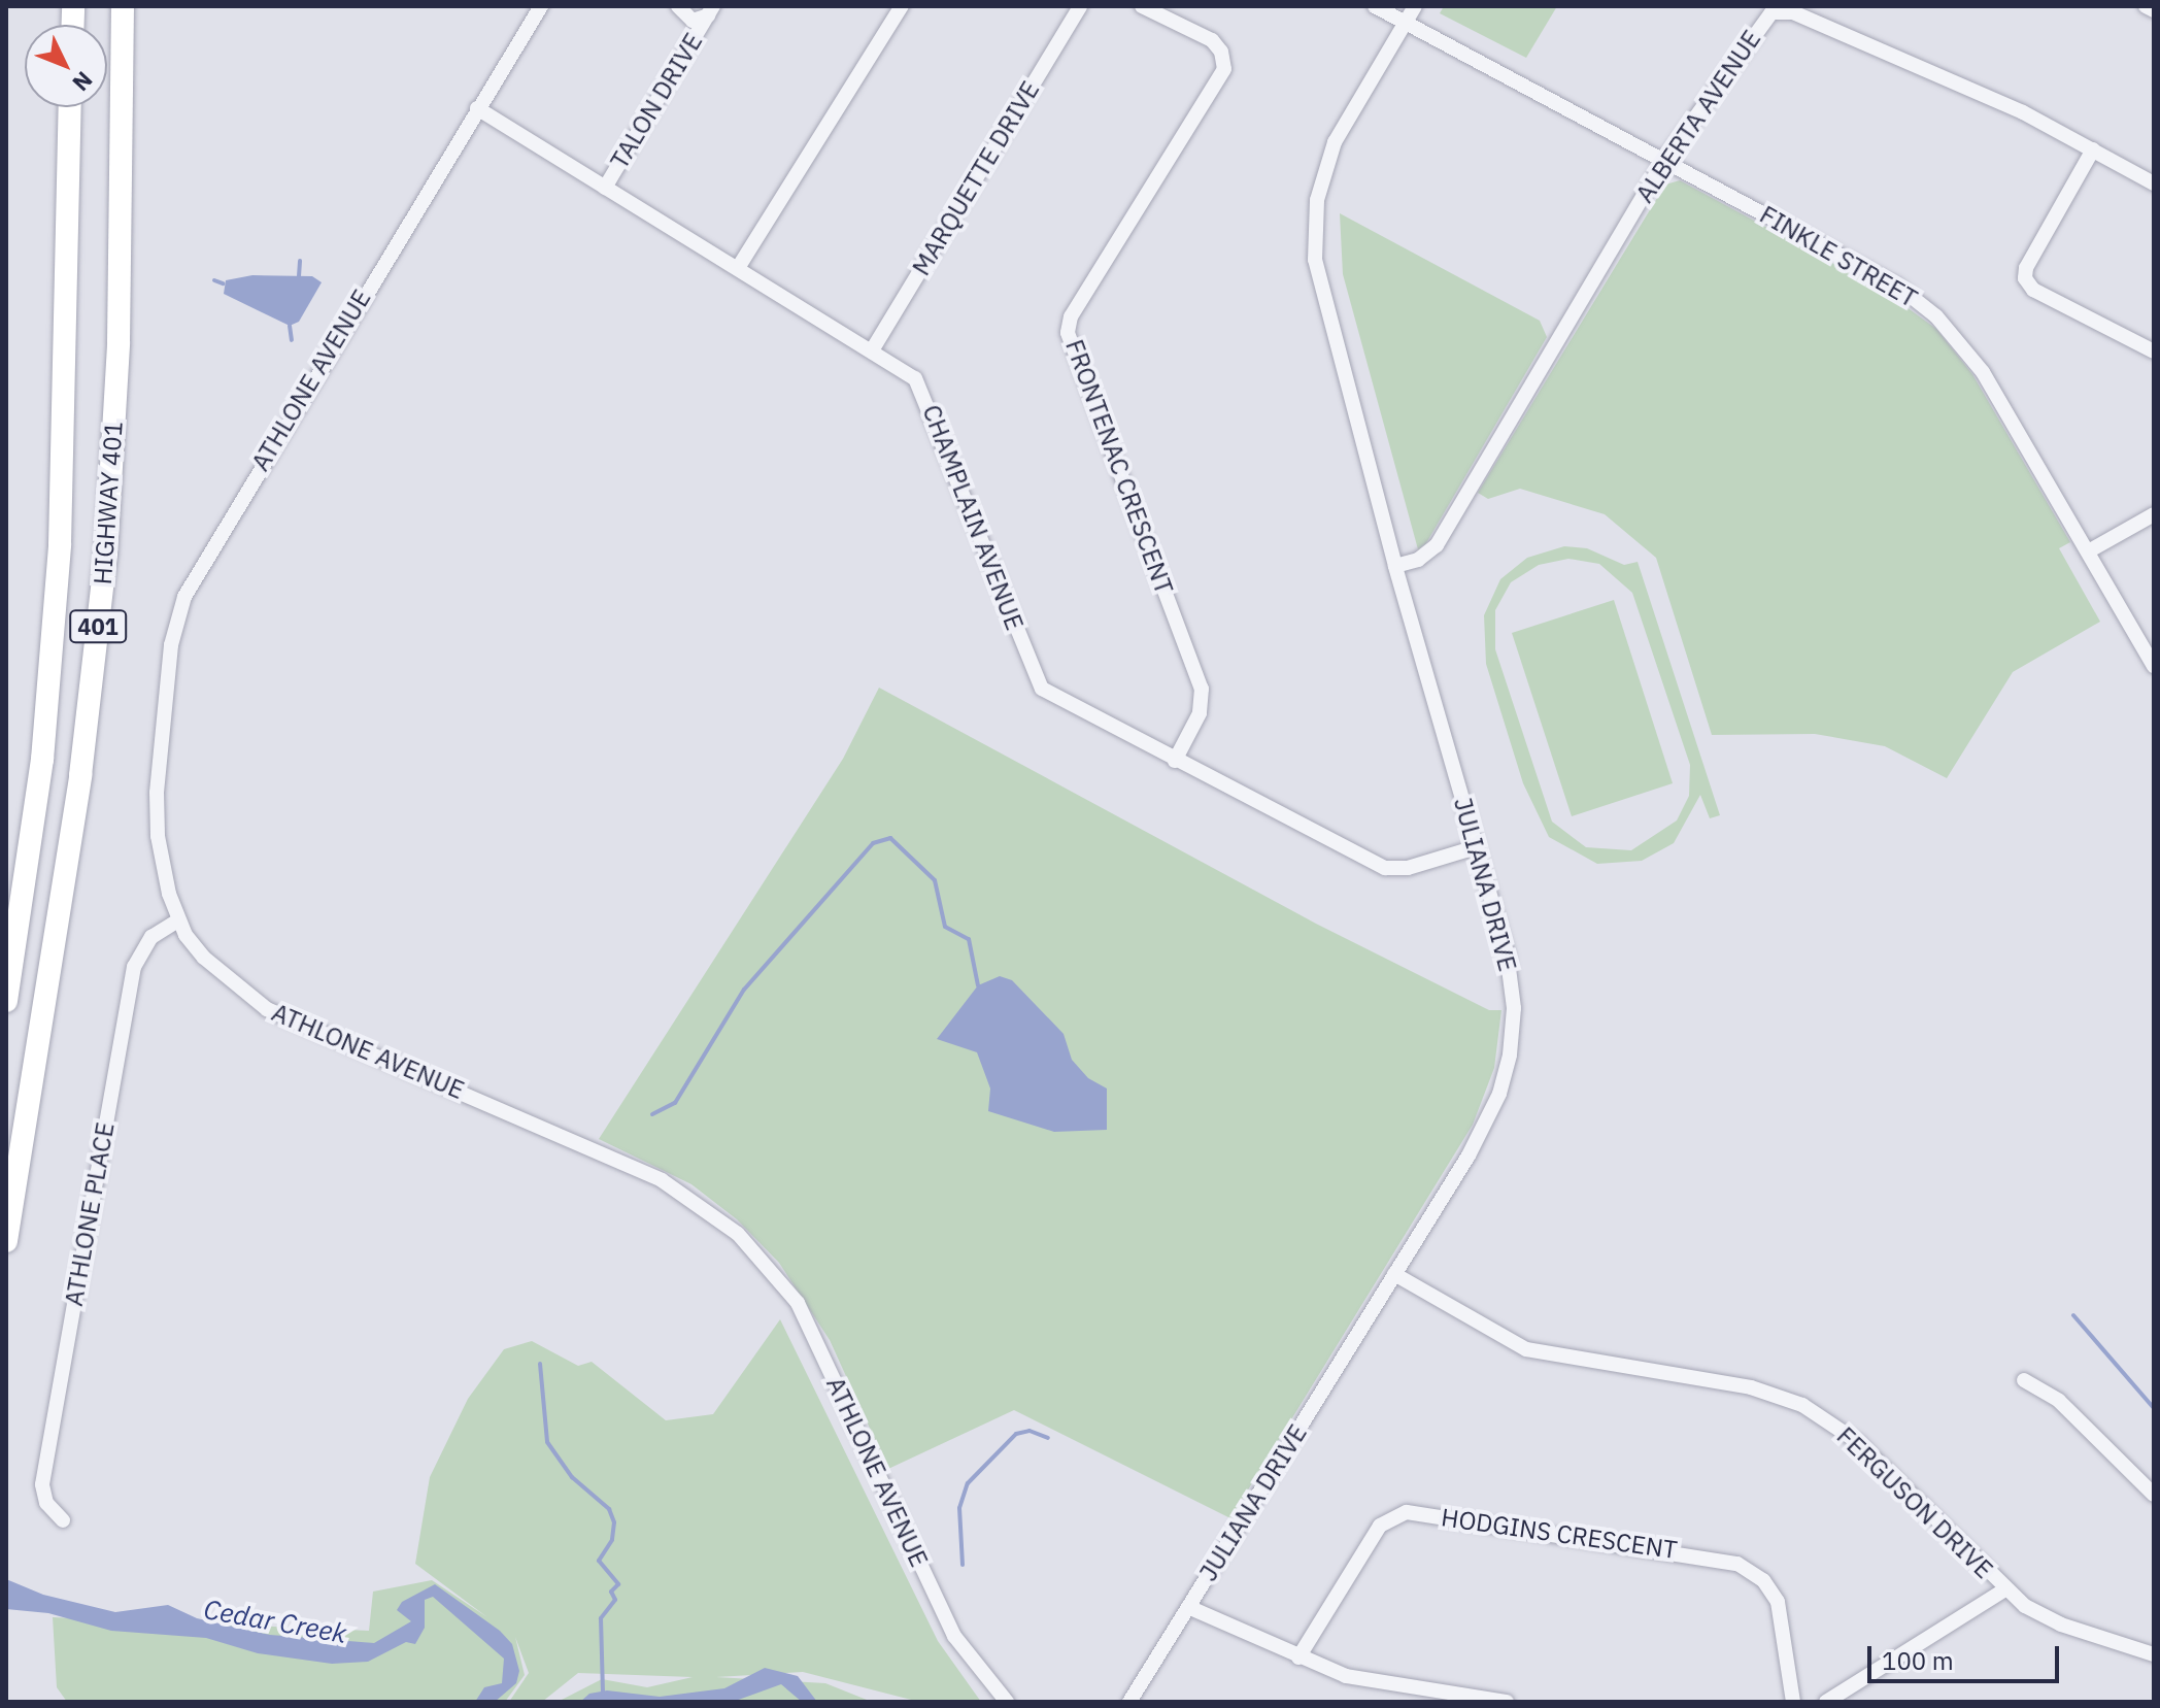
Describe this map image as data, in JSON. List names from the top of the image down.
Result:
{
  "streets": {
    "highway": ["HIGHWAY 401", "401"],
    "street": [
      "TALON DRIVE",
      "ALBERTA AVENUE",
      "MARQUETTE DRIVE",
      "FINKLE STREET",
      "ATHLONE AVENUE",
      "FRONTENAC CRESCENT",
      "CHAMPLAIN AVENUE",
      "JULIANA DRIVE",
      "ATHLONE PLACE",
      "FERGUSON DRIVE",
      "HODGINS CRESCENT"
    ]
  },
  "crossings": [
    ["TALON DRIVE", "CHAMPLAIN AVENUE"],
    ["ALBERTA AVENUE", "FINKLE STREET"],
    ["ALBERTA AVENUE", "JULIANA DRIVE"],
    ["MARQUETTE DRIVE", "CHAMPLAIN AVENUE"],
    ["FINKLE STREET", "JULIANA DRIVE"],
    ["ATHLONE AVENUE", "CHAMPLAIN AVENUE"],
    ["ATHLONE AVENUE", "ATHLONE PLACE"],
    ["FRONTENAC CRESCENT", "CHAMPLAIN AVENUE"],
    ["CHAMPLAIN AVENUE", "JULIANA DRIVE"],
    ["JULIANA DRIVE", "FERGUSON DRIVE"]
  ],
  "water": ["Cedar Creek"],
  "scale_bar": "100 m",
  "north": "bottom right"
}
